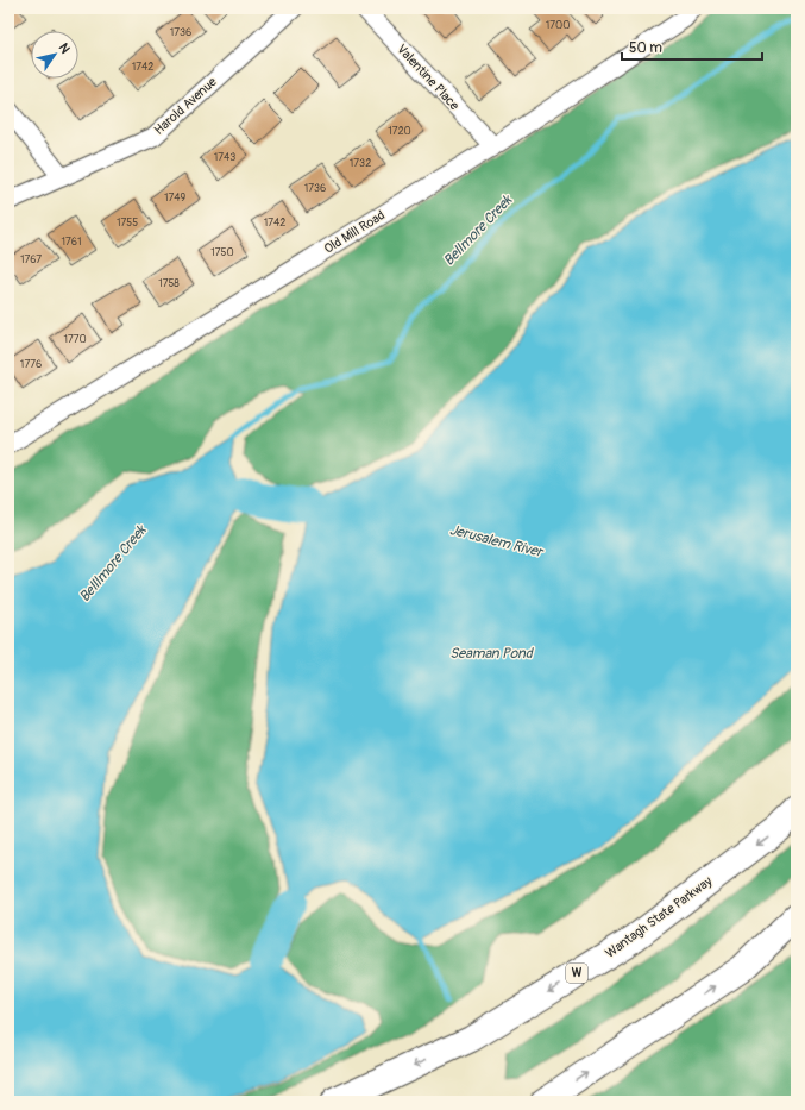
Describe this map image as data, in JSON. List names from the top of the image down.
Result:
{
  "streets": {
    "highway": ["Wantagh State Parkway", "W"],
    "street": ["Valentine Place", "Harold Avenue", "Old Mill Road"]
  },
  "crossings": [
    ["Valentine Place", "Old Mill Road"]
  ],
  "water": [
    "Bellmore Creek",
    "Jerusalem River",
    "Belllmore Creek",
    "Seaman Pond"
  ],
  "house_numbers": [
    "1700",
    "1736",
    "1742",
    "1720",
    "1743",
    "1732",
    "1736",
    "1749",
    "1755",
    "1742",
    "1761",
    "1750",
    "1767",
    "1758",
    "1770",
    "1776"
  ],
  "scale_bar": "50 m",
  "north": "top right"
}
